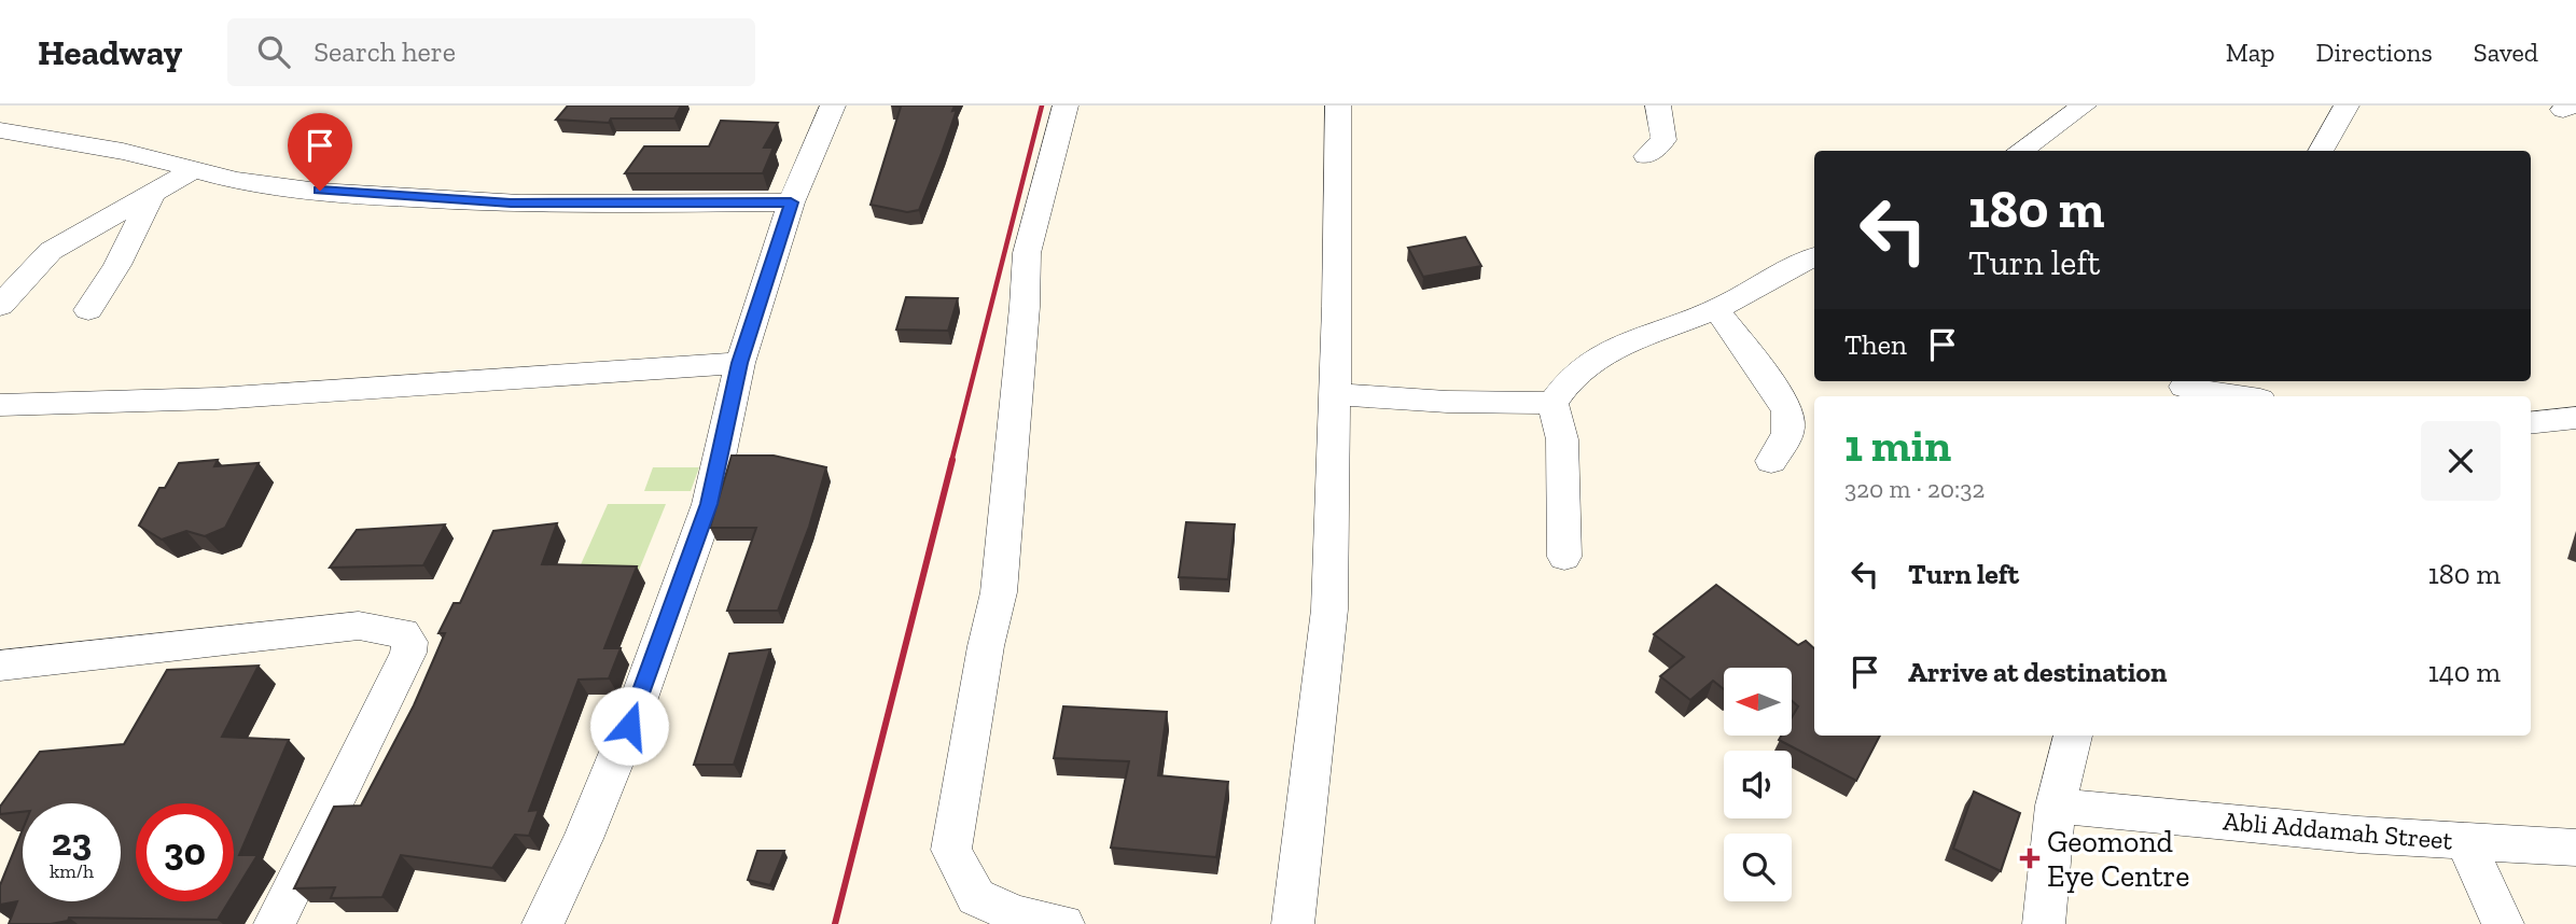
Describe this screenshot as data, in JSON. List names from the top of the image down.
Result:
{
  "streets": {
    "street": ["Abli Addamah Street"]
  },
  "places": {
    "health": ["Geomond Eye Centre"]
  },
  "north": "left",
  "page": {
    "header": "Headway",
    "search": "Search here",
    "nav": ["Map", "Directions", "Saved"],
    "turn": ["180 m", "Turn left"],
    "then": "Then",
    "heading": ["1 min", "320 m · 20:32"],
    "list": [
      {
        "name": "Turn left",
        "value": "180 m"
      },
      {
        "name": "Arrive at destination",
        "value": "140 m"
      }
    ],
    "speed": "23 km/h",
    "limit": "30"
  }
}
